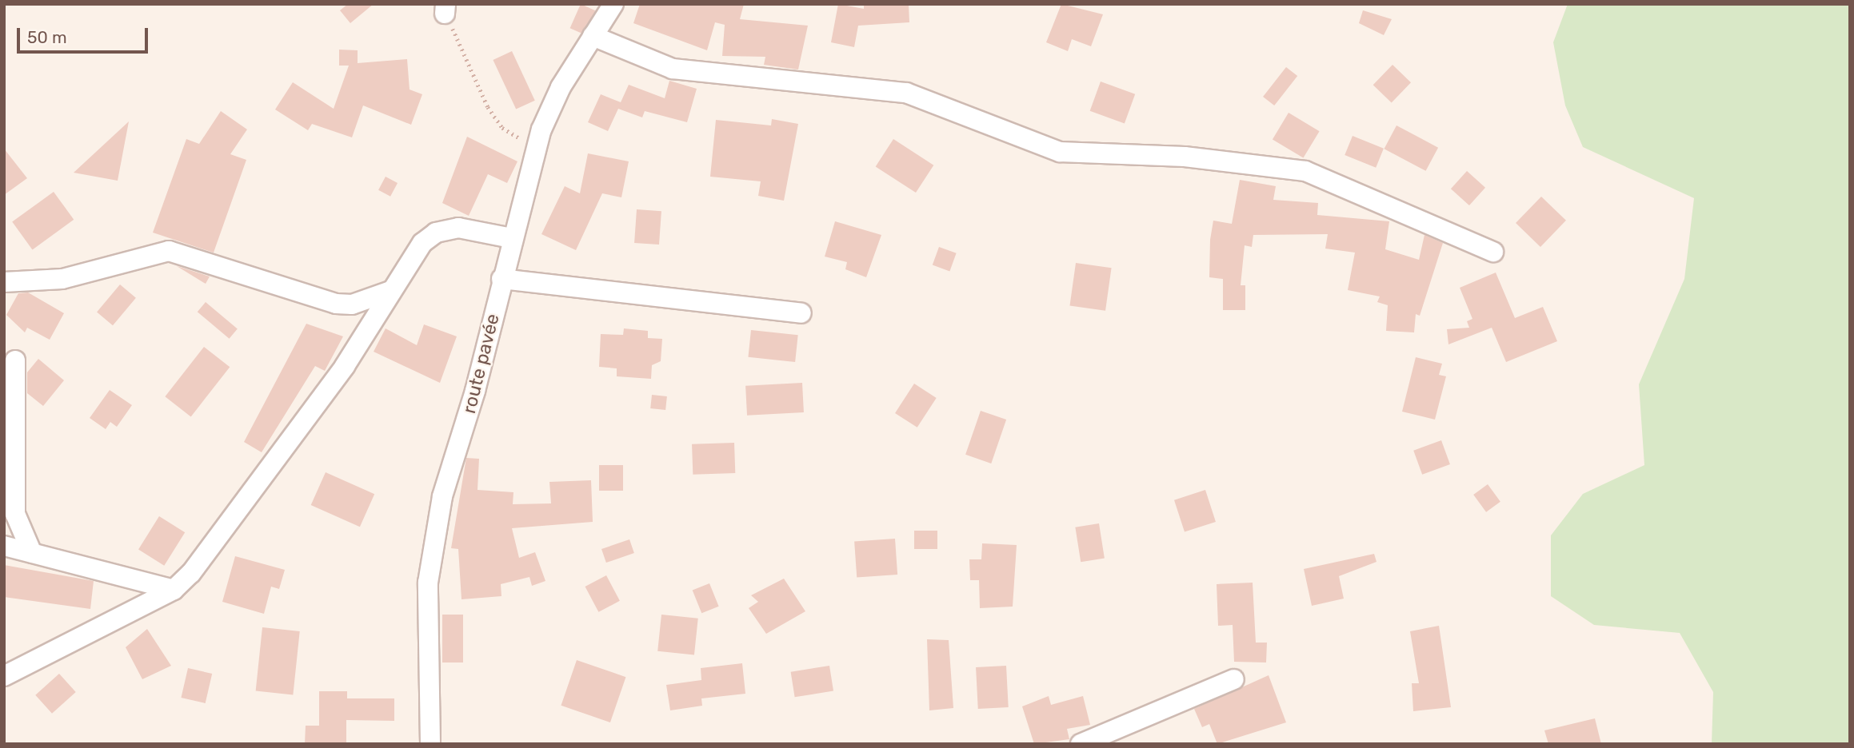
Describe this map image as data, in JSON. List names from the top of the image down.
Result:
{
  "streets": {
    "street": ["route pavée"]
  },
  "scale_bar": "50 m"
}
